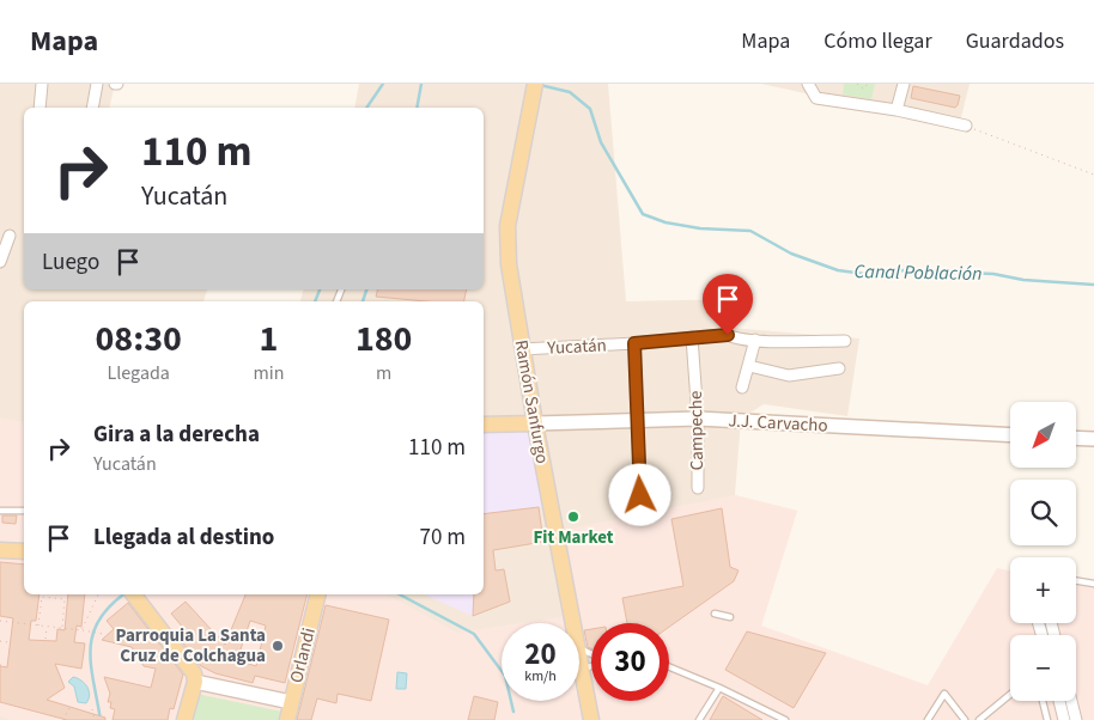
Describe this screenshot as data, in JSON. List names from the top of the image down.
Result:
{
  "streets": {
    "main road": ["Ramón Sanfurgo", "J.J. Carvacho", "Orlandi"],
    "street": ["Yucatán", "Campeche"]
  },
  "crossings": [
    ["Yucatán", "Ramón Sanfurgo"],
    ["Yucatán", "Campeche"],
    ["Ramón Sanfurgo", "J.J. Carvacho"],
    ["J.J. Carvacho", "Campeche"]
  ],
  "water": ["Canal Población"],
  "places": ["Fit Market", "Parroquia La Santa Cruz de Colchagua"],
  "north": "bottom left",
  "page": {
    "header": "Mapa",
    "nav": ["Mapa", "Cómo llegar", "Guardados"],
    "turn": ["110 m", "Yucatán"],
    "then": "Luego",
    "eta": [
      "08:30",
      "Llegada",
      "1",
      "min",
      "180",
      "m"
    ],
    "map_buttons": ["+", "−"],
    "list": [
      {
        "name": "Gira a la derecha",
        "note": "Yucatán",
        "value": "110 m"
      },
      {
        "name": "Llegada al destino",
        "value": "70 m"
      }
    ],
    "speed": "20 km/h",
    "limit": "30"
  }
}
